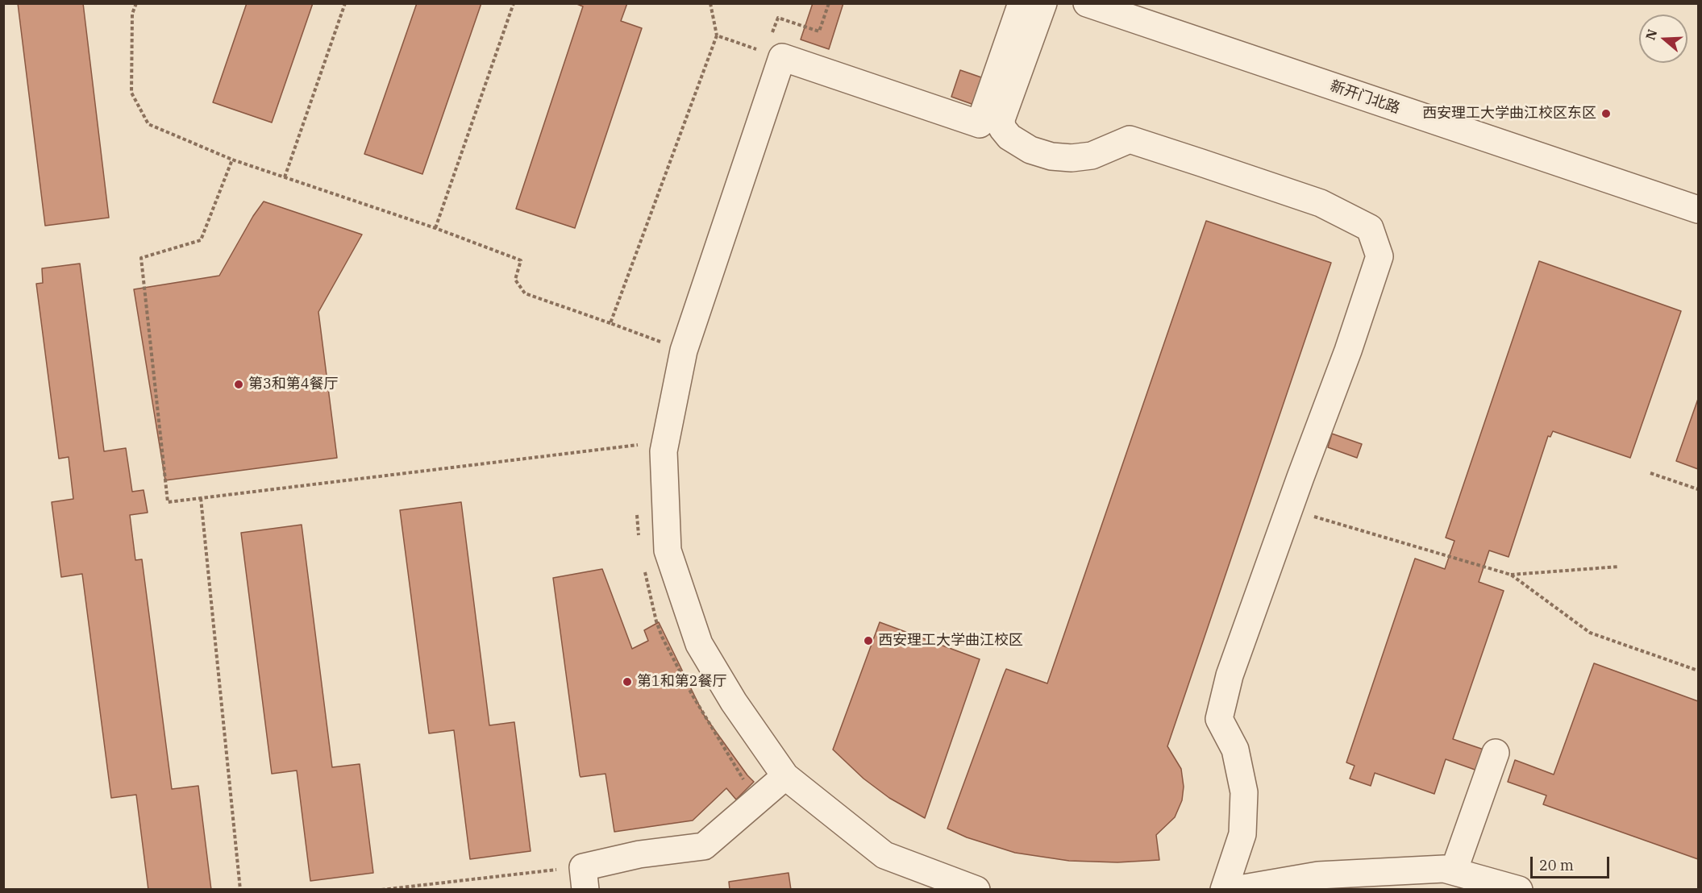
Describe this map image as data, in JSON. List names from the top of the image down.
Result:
{
  "streets": {
    "street": ["新开门北路"]
  },
  "places": [
    "西安理工大学曲江校区东区",
    "第3和第4餐厅",
    "西安理工大学曲江校区",
    "第1和第2餐厅"
  ],
  "scale_bar": "20 m",
  "north": "left"
}
